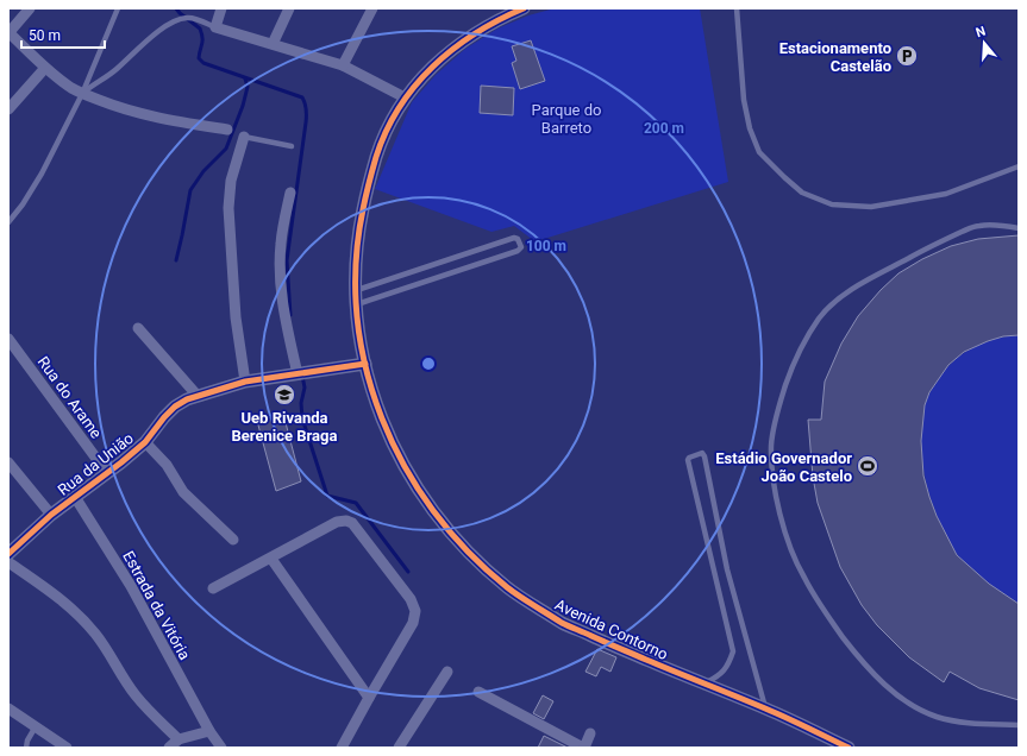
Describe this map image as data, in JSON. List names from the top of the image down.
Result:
{
  "streets": {
    "street": [
      "Rua do Arame",
      "Rua da União",
      "Estrada da Vitória",
      "Avenida Contorno"
    ]
  },
  "crossings": [
    ["Rua do Arame", "Rua da União"],
    ["Rua da União", "Estrada da Vitória"],
    ["Rua da União", "Avenida Contorno"]
  ],
  "parks": ["Parque do Barreto"],
  "places": {
    "parking": ["Estacionamento Castelão"],
    "school or university": ["Ueb Rivanda Berenice Braga"],
    "sports": ["Estádio Governador João Castelo"]
  },
  "scale_bar": "50 m",
  "north": "top",
  "rings": ["200 m", "100 m"]
}
